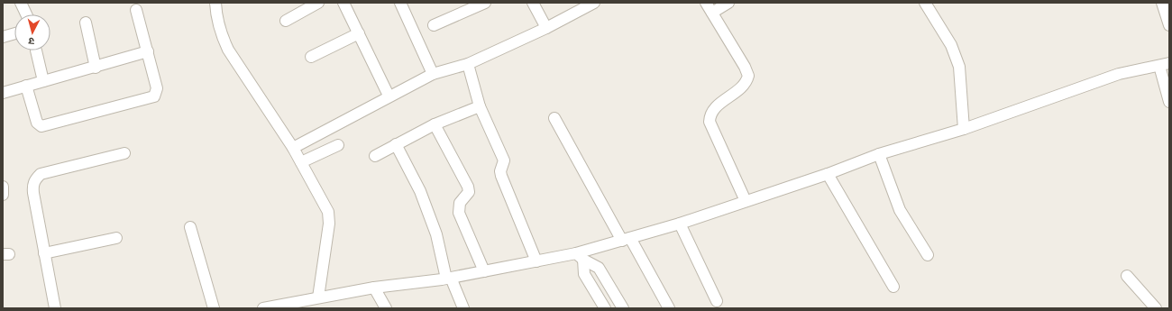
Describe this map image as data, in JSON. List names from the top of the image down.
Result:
{
  "north": "bottom"
}
